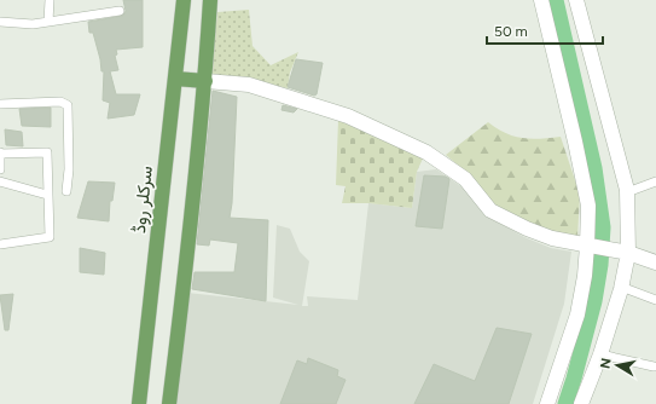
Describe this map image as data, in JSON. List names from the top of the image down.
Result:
{
  "streets": {
    "main road": ["سرکلر روڈ"]
  },
  "scale_bar": "50 m",
  "north": "left"
}
